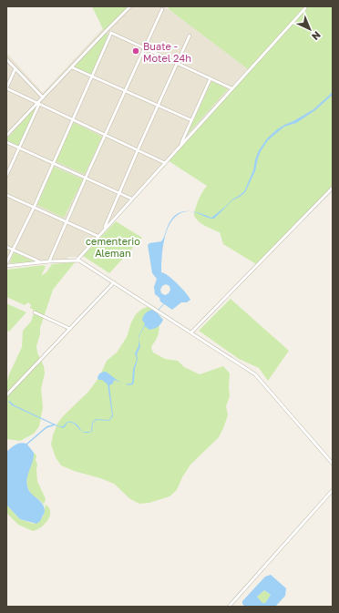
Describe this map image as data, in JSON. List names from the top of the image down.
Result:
{
  "parks": ["cementerio Aleman"],
  "places": ["Buate - Motel 24h"],
  "north": "bottom right"
}
